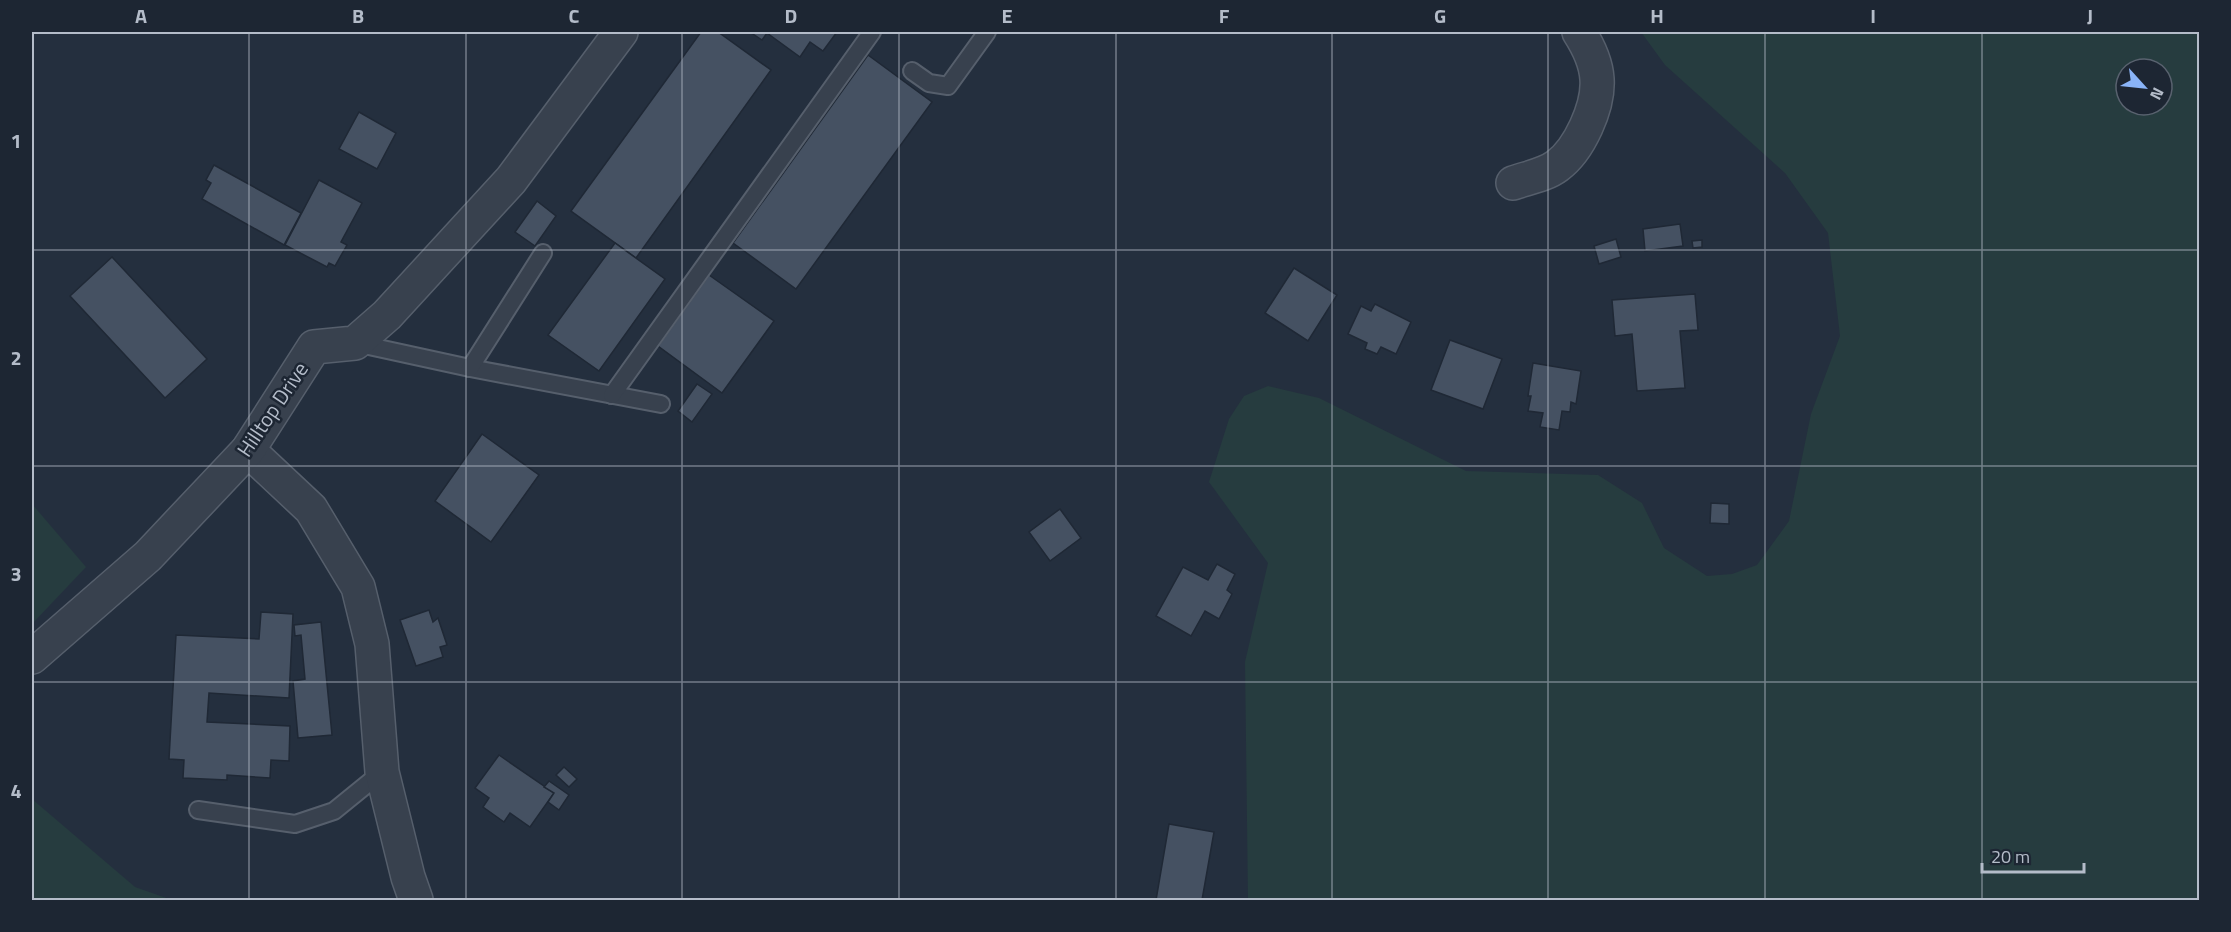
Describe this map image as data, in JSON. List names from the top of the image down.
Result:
{
  "streets": {
    "street": ["Hilltop Drive"]
  },
  "scale_bar": "20 m",
  "north": "bottom right",
  "grid": {
    "columns": [
      "A",
      "B",
      "C",
      "D",
      "E",
      "F",
      "G",
      "H",
      "I",
      "J"
    ],
    "rows": [
      "1",
      "2",
      "3",
      "4"
    ]
  }
}
